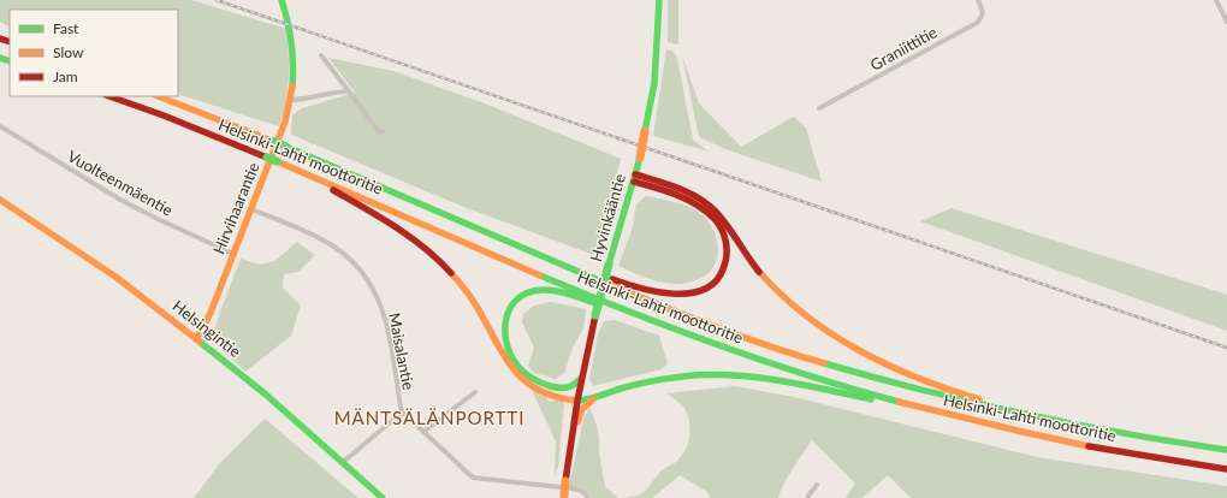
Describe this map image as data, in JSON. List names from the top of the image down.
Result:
{
  "streets": {
    "main road": [
      "Helsinki-Lahti moottoritie",
      "Hirvihaarantie",
      "Hyvinkääntie",
      "Helsingintie"
    ],
    "street": ["Graniittitie", "Vuolteenmäentie", "Maisalantie"]
  },
  "crossings": [
    ["Vuolteenmäentie", "Hirvihaarantie"],
    ["Hirvihaarantie", "Helsingintie"],
    ["Hirvihaarantie", "Maisalantie"]
  ],
  "districts": ["MÄNTSÄLÄNPORTTI"],
  "legend": ["Fast", "Slow", "Jam"]
}
